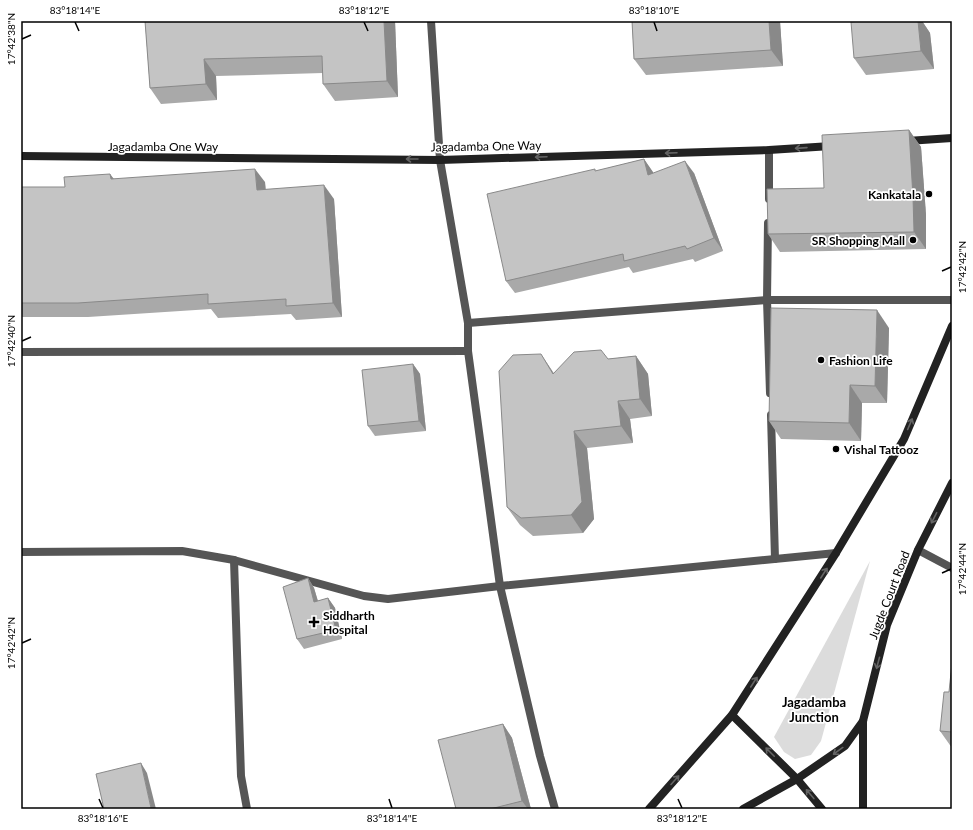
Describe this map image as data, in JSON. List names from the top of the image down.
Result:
{
  "streets": {
    "street": ["Jagadamba One Way", "Jugde Court Road"]
  },
  "one_way": ["Jagadamba One Way", "Jugde Court Road"],
  "districts": ["Jagadamba Junction"],
  "places": {
    "other": [
      "Kankatala",
      "SR Shopping Mall",
      "Fashion Life",
      "Vishal Tattooz"
    ],
    "health": ["Siddharth Hospital"]
  },
  "coordinates": [
    "83°18'14\"E",
    "83°18'12\"E",
    "83°18'10\"E",
    "17°42'38\"N",
    "17°42'42\"N",
    "17°42'40\"N",
    "17°42'44\"N",
    "83°18'16\"E"
  ]
}
